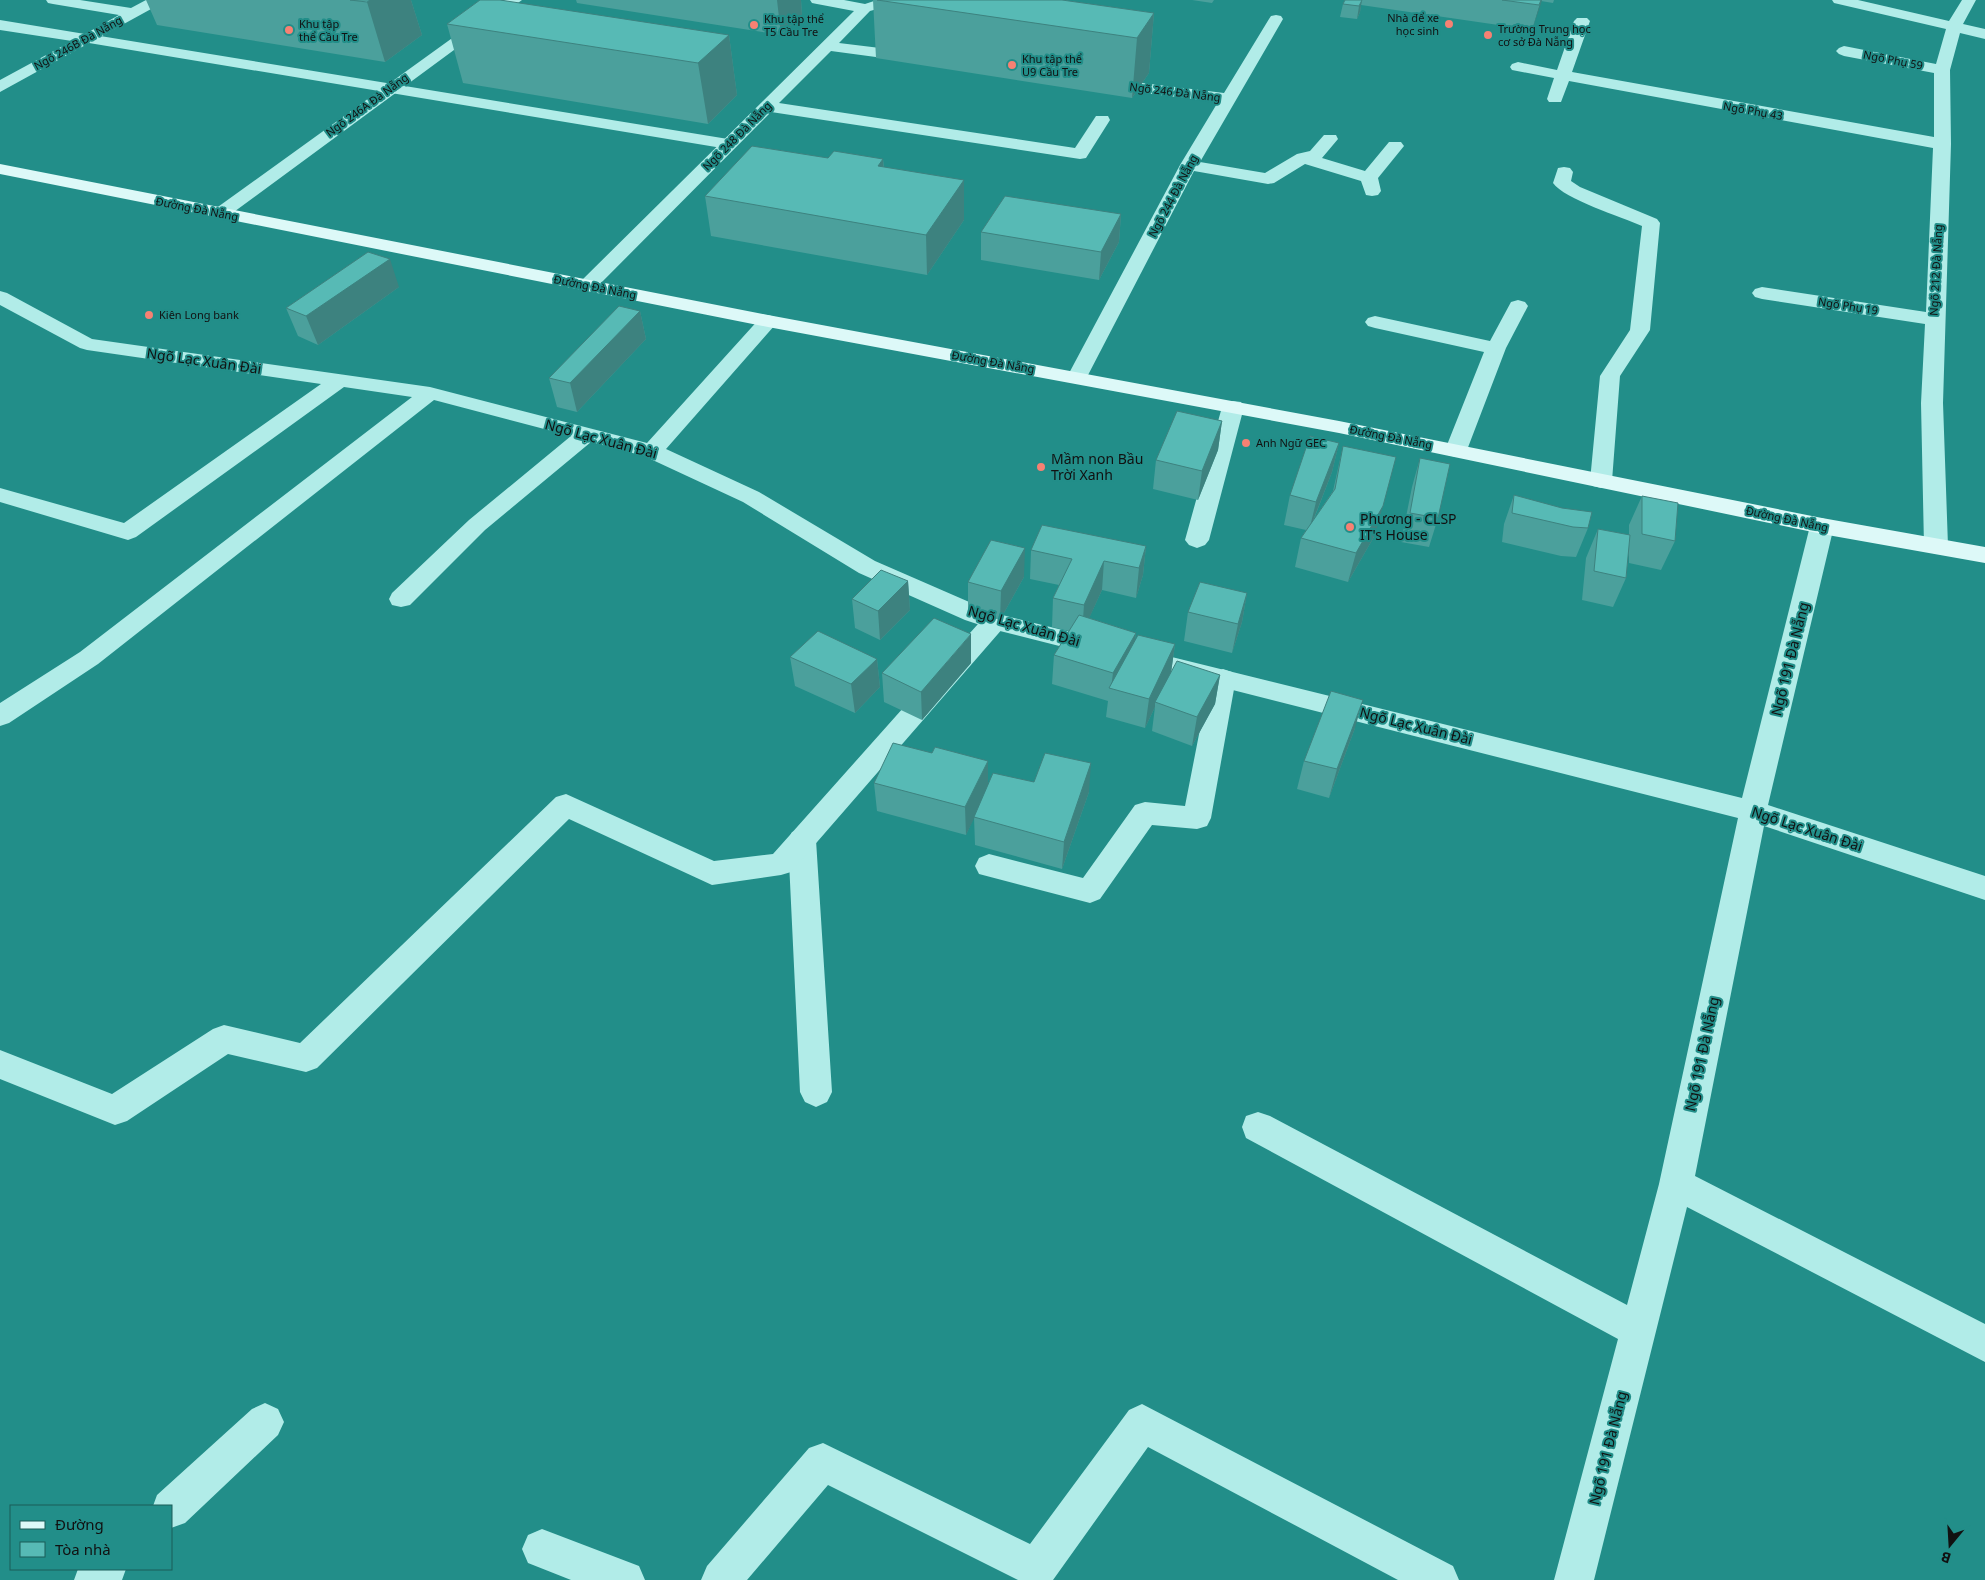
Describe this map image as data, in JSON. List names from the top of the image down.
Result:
{
  "streets": {
    "main road": ["Đường Đà Nẵng"],
    "street": [
      "Ngõ 246B Đà Nẵng",
      "Ngõ Phụ 59",
      "Ngõ 246 Đà Nẵng",
      "Ngõ 246A Đà Nẵng",
      "Ngõ Phụ 43",
      "Ngõ 248 Đà Nẵng",
      "Ngõ 244 Đà Nẵng",
      "Ngõ 212 Đà Nẵng",
      "Ngõ Phụ 19",
      "Ngõ Lạc Xuân Đài",
      "Ngõ 191 Đà Nẵng"
    ]
  },
  "crossings": [
    ["Ngõ Phụ 59", "Ngõ 212 Đà Nẵng"],
    ["Ngõ 246 Đà Nẵng", "Ngõ 244 Đà Nẵng"],
    ["Ngõ 246A Đà Nẵng", "Đường Đà Nẵng"],
    ["Ngõ Phụ 43", "Ngõ 212 Đà Nẵng"],
    ["Ngõ 248 Đà Nẵng", "Đường Đà Nẵng"],
    ["Ngõ 244 Đà Nẵng", "Đường Đà Nẵng"],
    ["Đường Đà Nẵng", "Ngõ 212 Đà Nẵng"],
    ["Đường Đà Nẵng", "Ngõ 191 Đà Nẵng"],
    ["Ngõ 212 Đà Nẵng", "Ngõ Phụ 19"],
    ["Ngõ Lạc Xuân Đài", "Ngõ 191 Đà Nẵng"]
  ],
  "places": [
    "Nhà để xe học sinh",
    "Khu tập thể T5 Cầu Tre",
    "Khu tập thể Cầu Tre",
    "Trường Trung học cơ sở Đà Nẵng",
    "Khu tập thể U9 Cầu Tre",
    "Kiên Long bank",
    "Anh Ngữ GEC",
    "Mầm non Bầu Trời Xanh",
    "Phương - CLSP IT's House"
  ],
  "legend": ["Đường", "Tòa nhà"],
  "north": "bottom"
}
